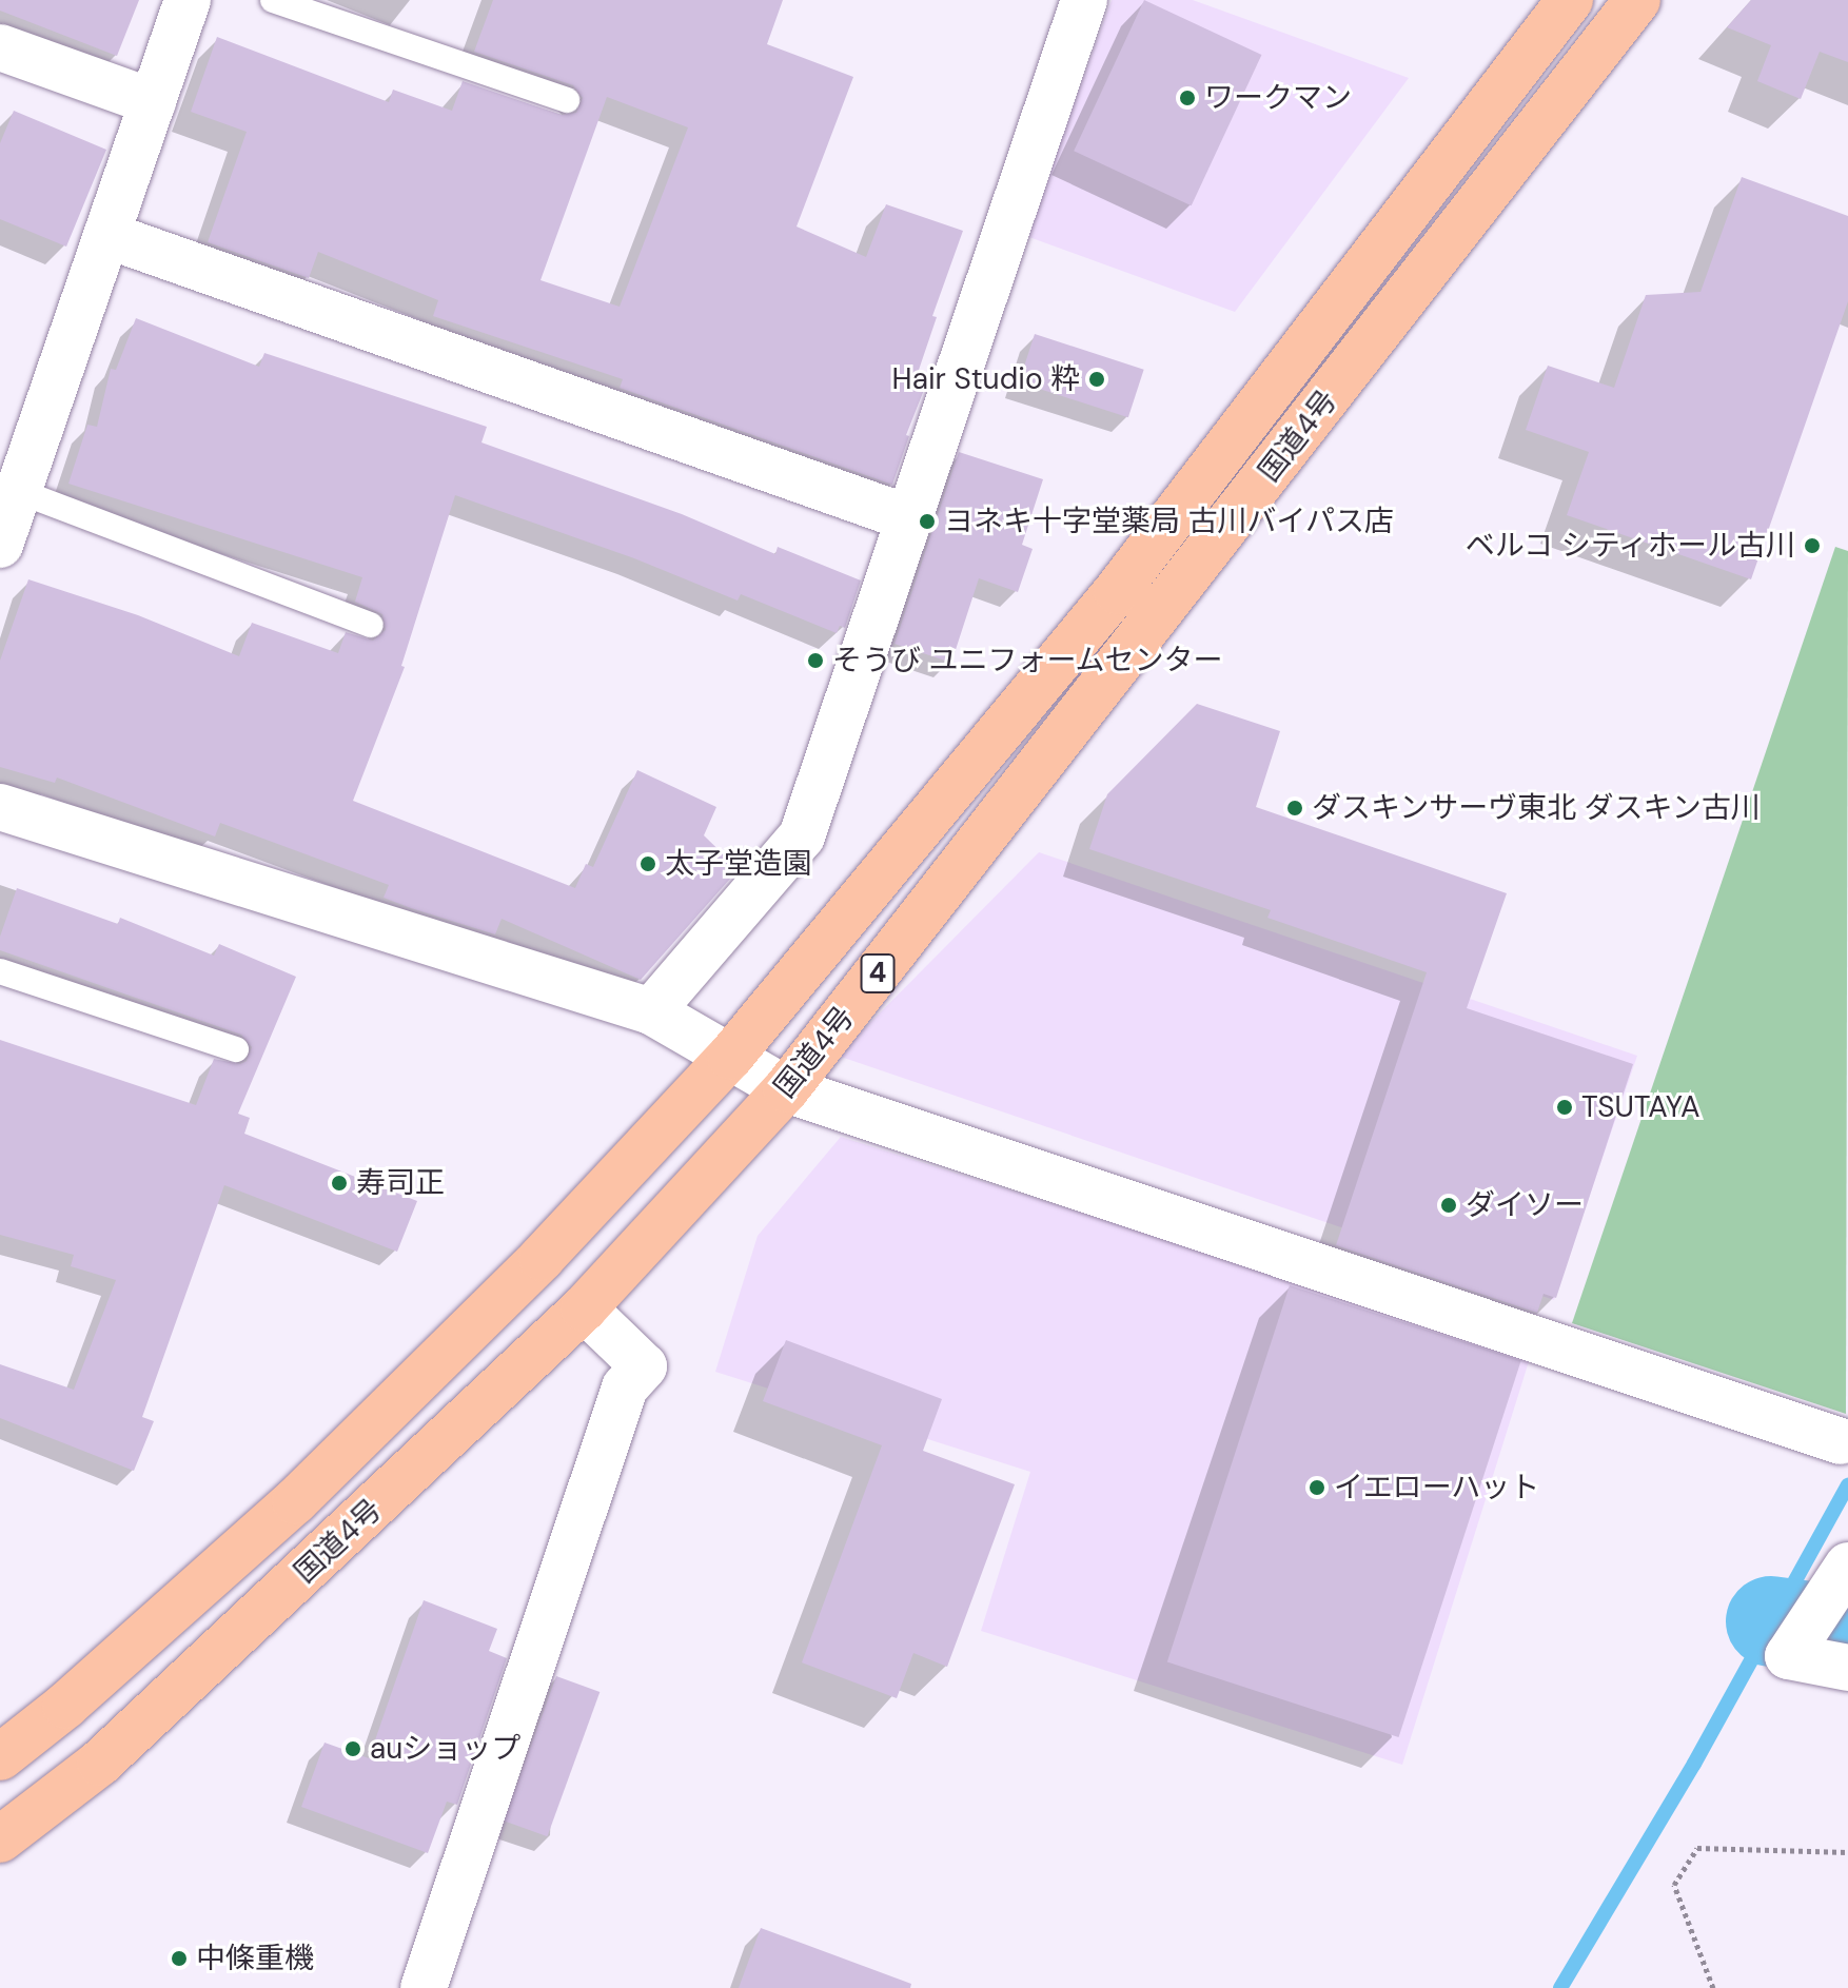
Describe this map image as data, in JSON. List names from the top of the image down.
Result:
{
  "streets": {
    "highway": ["国道4号", "4"]
  },
  "places": [
    "ワークマン",
    "Hair Studio 粋",
    "ヨネキ十字堂薬局 古川バイパス店",
    "ベルコ シティホール古川",
    "そうび ユニフォームセンター",
    "ダスキンサーヴ東北 ダスキン古川",
    "太子堂造園",
    "TSUTAYA",
    "寿司正",
    "ダイソー",
    "イエローハット",
    "auショップ",
    "中條重機"
  ]
}
